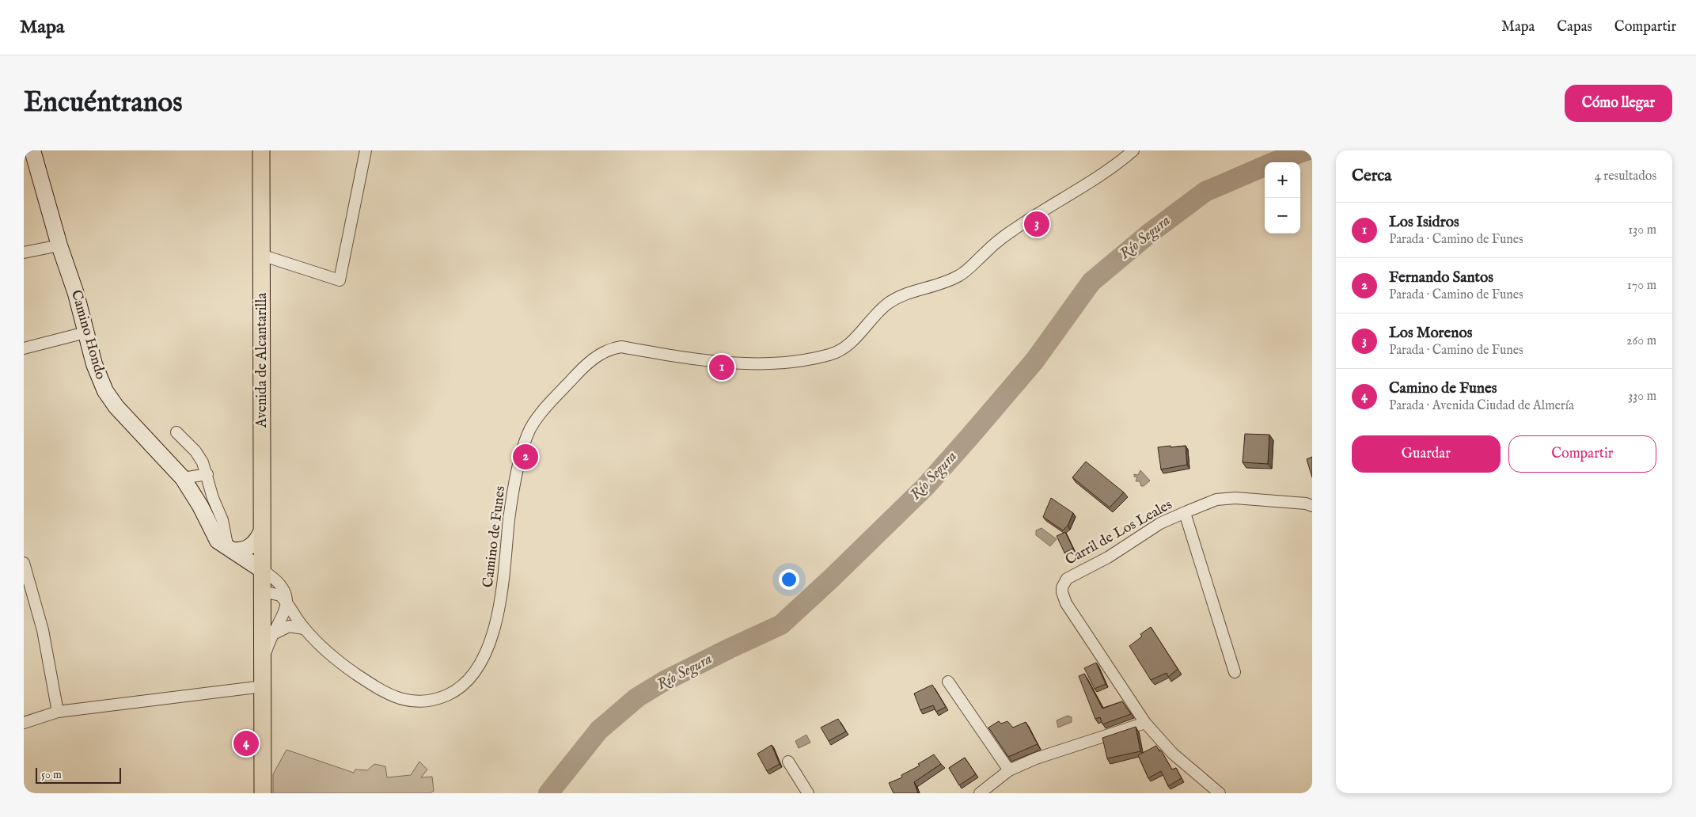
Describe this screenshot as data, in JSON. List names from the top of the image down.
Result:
{
  "streets": {
    "main road": ["Camino Hondo", "Avenida de Alcantarilla"],
    "street": ["Carril de Los Leales", "Camino de Funes"]
  },
  "crossings": [
    ["Camino Hondo", "Avenida de Alcantarilla"]
  ],
  "water": ["Río Segura"],
  "scale_bar": "50 m",
  "page": {
    "header": "Mapa",
    "nav": ["Mapa", "Capas", "Compartir"],
    "buttons": [
      "Cómo llegar",
      ["Guardar", "Compartir"]
    ],
    "title": "Encuéntranos",
    "heading": ["Cerca", "4 resultados"],
    "map_buttons": ["+", "−"],
    "list": [
      {
        "mark": "1",
        "name": "Los Isidros",
        "note": "Parada · Camino de Funes",
        "value": "130 m"
      },
      {
        "mark": "2",
        "name": "Fernando Santos",
        "note": "Parada · Camino de Funes",
        "value": "170 m"
      },
      {
        "mark": "3",
        "name": "Los Morenos",
        "note": "Parada · Camino de Funes",
        "value": "260 m"
      },
      {
        "mark": "4",
        "name": "Camino de Funes",
        "note": "Parada · Avenida Ciudad de Almería",
        "value": "330 m"
      }
    ],
    "pins": [
      "3",
      "1",
      "2",
      "4"
    ],
    "scale": "50 m"
  }
}
